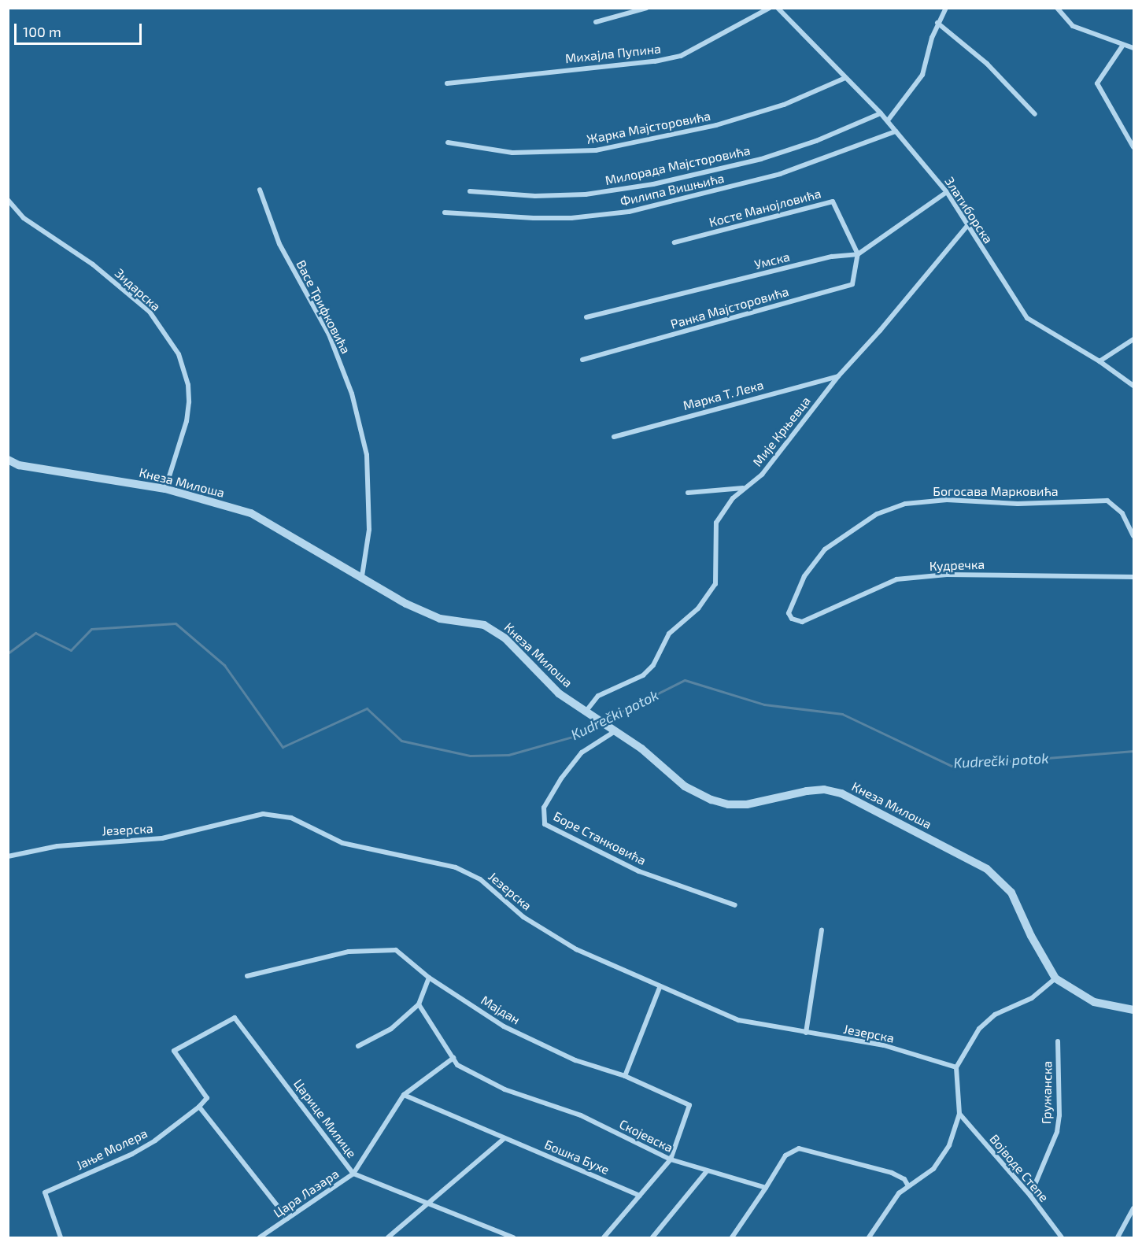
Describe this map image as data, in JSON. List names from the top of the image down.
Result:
{
  "streets": {
    "street": [
      "Михајла Пупина",
      "Жарка Мајсторовића",
      "Милорада Мајсторовића",
      "Филипа Вишњића",
      "Косте Манојловића",
      "Златиборска",
      "Умска",
      "Зидарска",
      "Васе Трифковића",
      "Ранка Мајсторовића",
      "Марка Т. Лека",
      "Мије Крњевца",
      "Кнеза Милоша",
      "Богосава Марковића",
      "Кудречка",
      "Језерска",
      "Боре Станковића",
      "Мајдан",
      "Гружанска",
      "Царице Милице",
      "Скојевска",
      "Јање Молера",
      "Бошка Бухе",
      "Војводе Степе",
      "Цара Лазара"
    ]
  },
  "crossings": [
    ["Жарка Мајсторовића", "Златиборска"],
    ["Милорада Мајсторовића", "Златиборска"],
    ["Филипа Вишњића", "Златиборска"],
    ["Косте Манојловића", "Умска"],
    ["Косте Манојловића", "Ранка Мајсторовића"],
    ["Златиборска", "Умска"],
    ["Златиборска", "Мије Крњевца"],
    ["Умска", "Ранка Мајсторовића"],
    ["Зидарска", "Кнеза Милоша"],
    ["Васе Трифковића", "Кнеза Милоша"],
    ["Марка Т. Лека", "Мије Крњевца"],
    ["Мије Крњевца", "Кнеза Милоша"],
    ["Кнеза Милоша", "Боре Станковића"],
    ["Богосава Марковића", "Кудречка"],
    ["Мајдан", "Скојевска"],
    ["Гружанска", "Војводе Степе"],
    ["Царице Милице", "Јање Молера"],
    ["Царице Милице", "Цара Лазара"],
    ["Скојевска", "Цара Лазара"],
    ["Бошка Бухе", "Цара Лазара"]
  ],
  "water": ["Kudrečki potok"],
  "scale_bar": "100 m"
}
